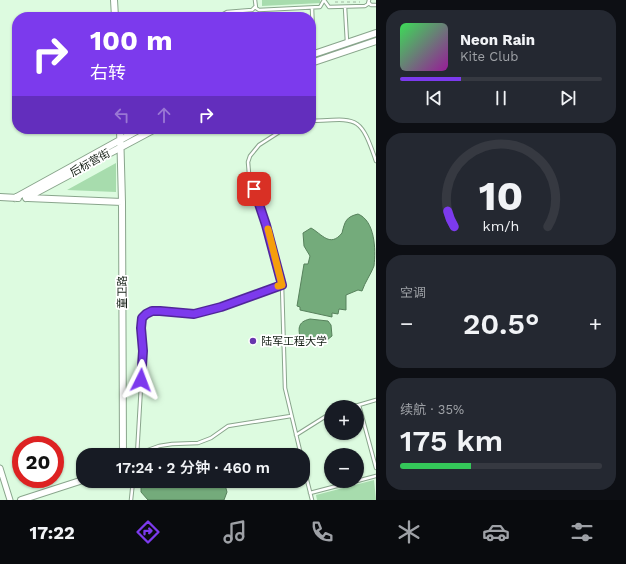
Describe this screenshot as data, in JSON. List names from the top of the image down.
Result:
{
  "streets": {
    "street": ["后标营街", "童卫路"]
  },
  "crossings": [
    ["后标营街", "童卫路"]
  ],
  "places": ["陆军工程大学"],
  "page": {
    "turn": ["100 m", "右转"],
    "song": ["Neon Rain", "Kite Club"],
    "tile": [
      "空调",
      ["续航 · 35%", "175 km"]
    ],
    "heat": ["−", "20.5°", "+"],
    "map_buttons": ["+", "−"],
    "limit": "20",
    "trip": "17:24 · 2 分钟 · 460 m",
    "tabs": "17:22",
    "gauge": ["10", "km/h"]
  }
}
